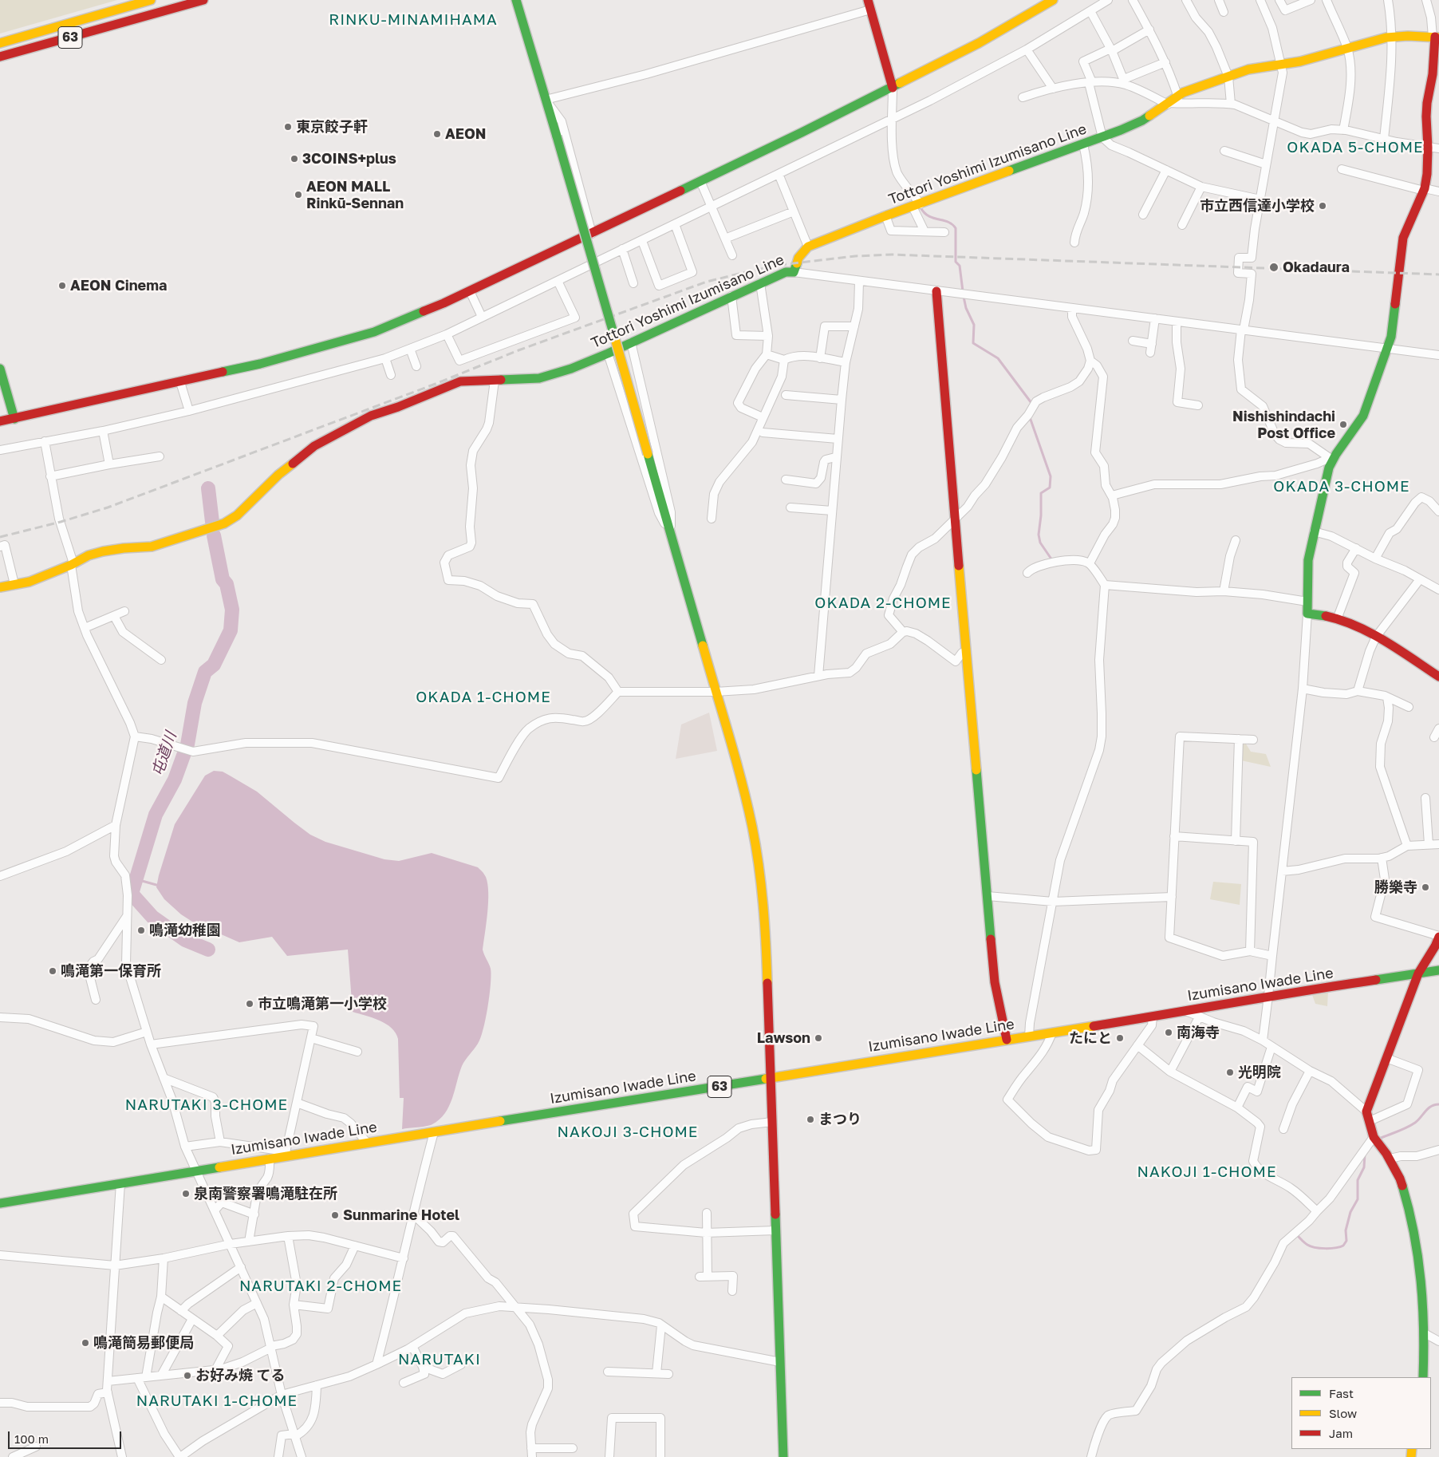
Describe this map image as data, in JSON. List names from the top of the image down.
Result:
{
  "streets": {
    "main road": ["63", "Tottori Yoshimi Izumisano Line", "Izumisano Iwade Line"]
  },
  "districts": [
    "RINKU-MINAMIHAMA",
    "OKADA 5-CHOME",
    "OKADA 3-CHOME",
    "OKADA 2-CHOME",
    "OKADA 1-CHOME",
    "NARUTAKI 3-CHOME",
    "NAKOJI 3-CHOME",
    "NAKOJI 1-CHOME",
    "NARUTAKI 2-CHOME",
    "NARUTAKI",
    "NARUTAKI 1-CHOME"
  ],
  "water": ["屯道川"],
  "places": [
    "東京餃子軒",
    "AEON",
    "3COINS+plus",
    "AEON MALL Rinkū-Sennan",
    "市立西信達小学校",
    "Okadaura",
    "AEON Cinema",
    "Nishishindachi Post Office",
    "勝樂寺",
    "鳴滝幼稚園",
    "鳴滝第一保育所",
    "市立鳴滝第一小学校",
    "南海寺",
    "Lawson",
    "たにと",
    "光明院",
    "まつり",
    "泉南警察署鳴滝駐在所",
    "Sunmarine Hotel",
    "鳴滝簡易郵便局",
    "お好み焼 てる"
  ],
  "legend": ["Fast", "Slow", "Jam"],
  "scale_bar": "100 m"
}
